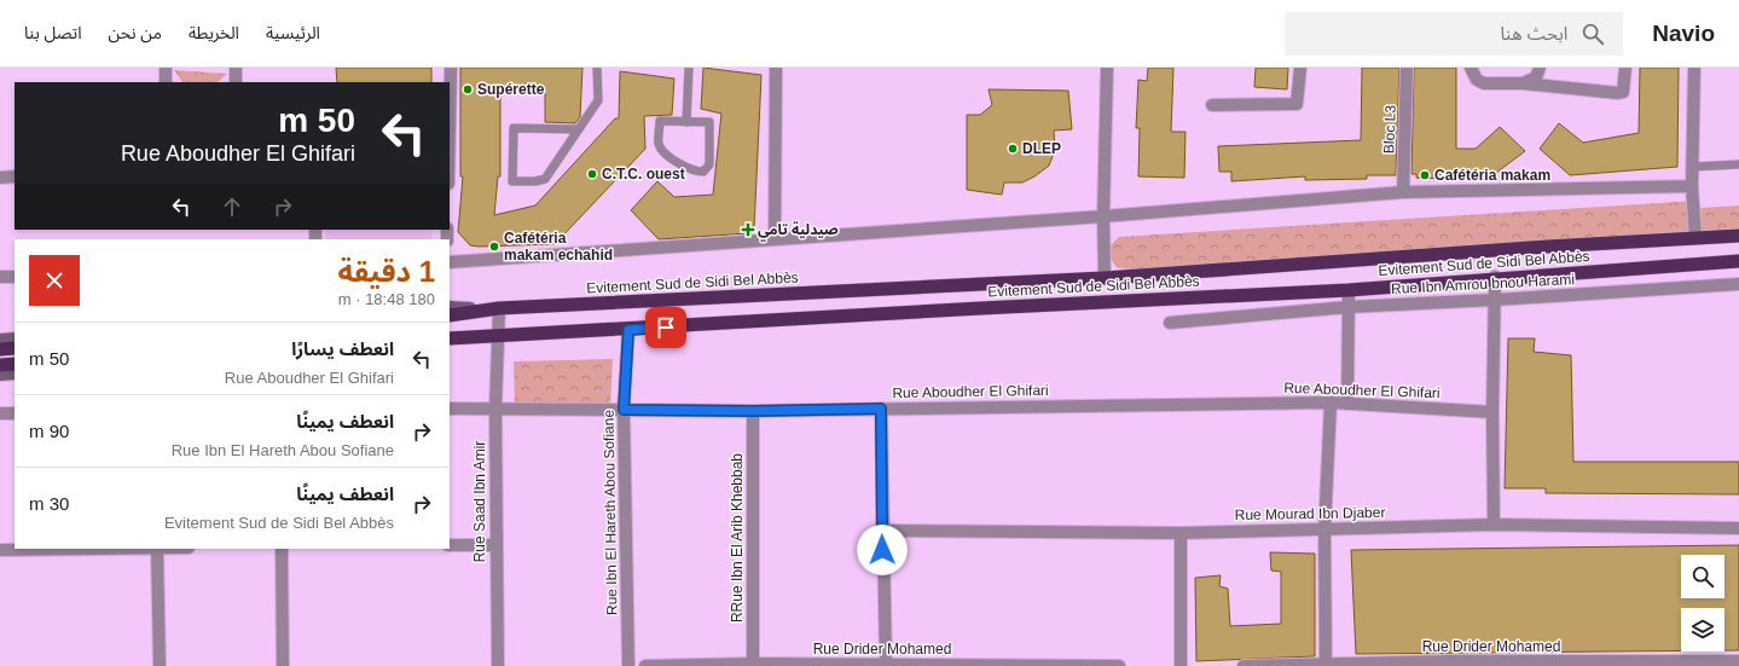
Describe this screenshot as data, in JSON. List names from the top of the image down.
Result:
{
  "streets": {
    "highway": ["Evitement Sud de Sidi Bel Abbès"],
    "street": [
      "Bloc L3",
      "Rue Ibn Amrou bnou Harami",
      "Rue Aboudher El Ghifari",
      "Rue Saad Ibn Amir",
      "Rue Ibn El Hareth Abou Sofiane",
      "Rue Mourad Ibn Djaber",
      "RRue Ibn El Arib Khebbab",
      "Rue Drider Mohamed"
    ]
  },
  "crossings": [
    ["Evitement Sud de Sidi Bel Abbès", "Rue Saad Ibn Amir"],
    ["Evitement Sud de Sidi Bel Abbès", "Rue Ibn El Hareth Abou Sofiane"],
    ["Rue Aboudher El Ghifari", "Rue Saad Ibn Amir"],
    ["Rue Aboudher El Ghifari", "Rue Ibn El Hareth Abou Sofiane"],
    ["Rue Aboudher El Ghifari", "RRue Ibn El Arib Khebbab"],
    ["RRue Ibn El Arib Khebbab", "Rue Drider Mohamed"]
  ],
  "places": {
    "other": [
      "Supérette",
      "DLEP",
      "C.T.C. ouest",
      "Cafétéria makam",
      "Cafétéria makam echahid"
    ],
    "health": ["صيدلية تامي"]
  },
  "page": {
    "header": "Navio",
    "search": "ابحث هنا",
    "nav": [
      "الرئيسية",
      "الخريطة",
      "من نحن",
      "اتصل بنا"
    ],
    "turn": ["50 m", "Rue Aboudher El Ghifari"],
    "heading": ["1 دقيقة", "180 m · 18:48"],
    "list": [
      {
        "name": "انعطف يسارًا",
        "note": "Rue Aboudher El Ghifari",
        "value": "50 m"
      },
      {
        "name": "انعطف يمينًا",
        "note": "Rue Ibn El Hareth Abou Sofiane",
        "value": "90 m"
      },
      {
        "name": "انعطف يمينًا",
        "note": "Evitement Sud de Sidi Bel Abbès",
        "value": "30 m"
      }
    ]
  }
}
